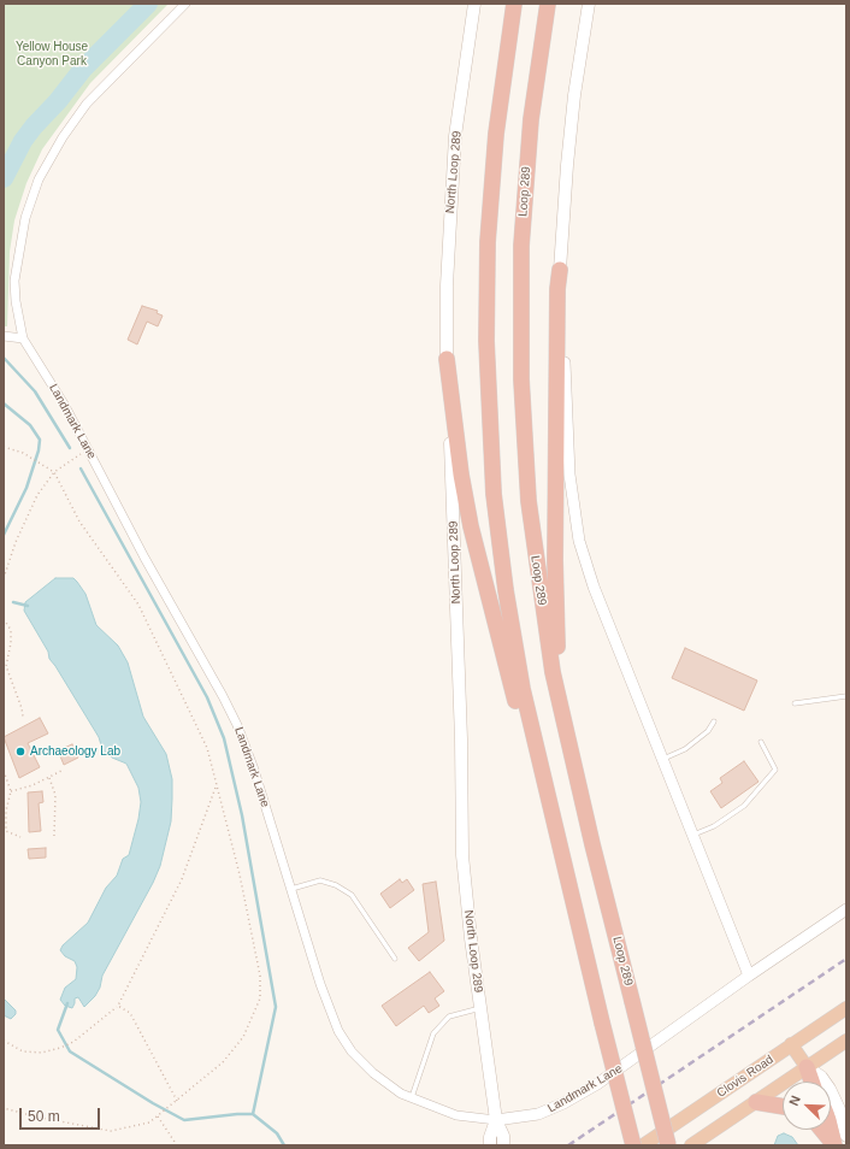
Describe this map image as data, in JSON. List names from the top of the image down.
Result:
{
  "streets": {
    "highway": ["Loop 289", "Clovis Road"],
    "main road": ["North Loop 289"],
    "street": ["Landmark Lane"]
  },
  "crossings": [
    ["North Loop 289", "Landmark Lane"]
  ],
  "parks": ["Yellow House Canyon Park"],
  "places": ["Archaeology Lab"],
  "scale_bar": "50 m",
  "north": "top left"
}
